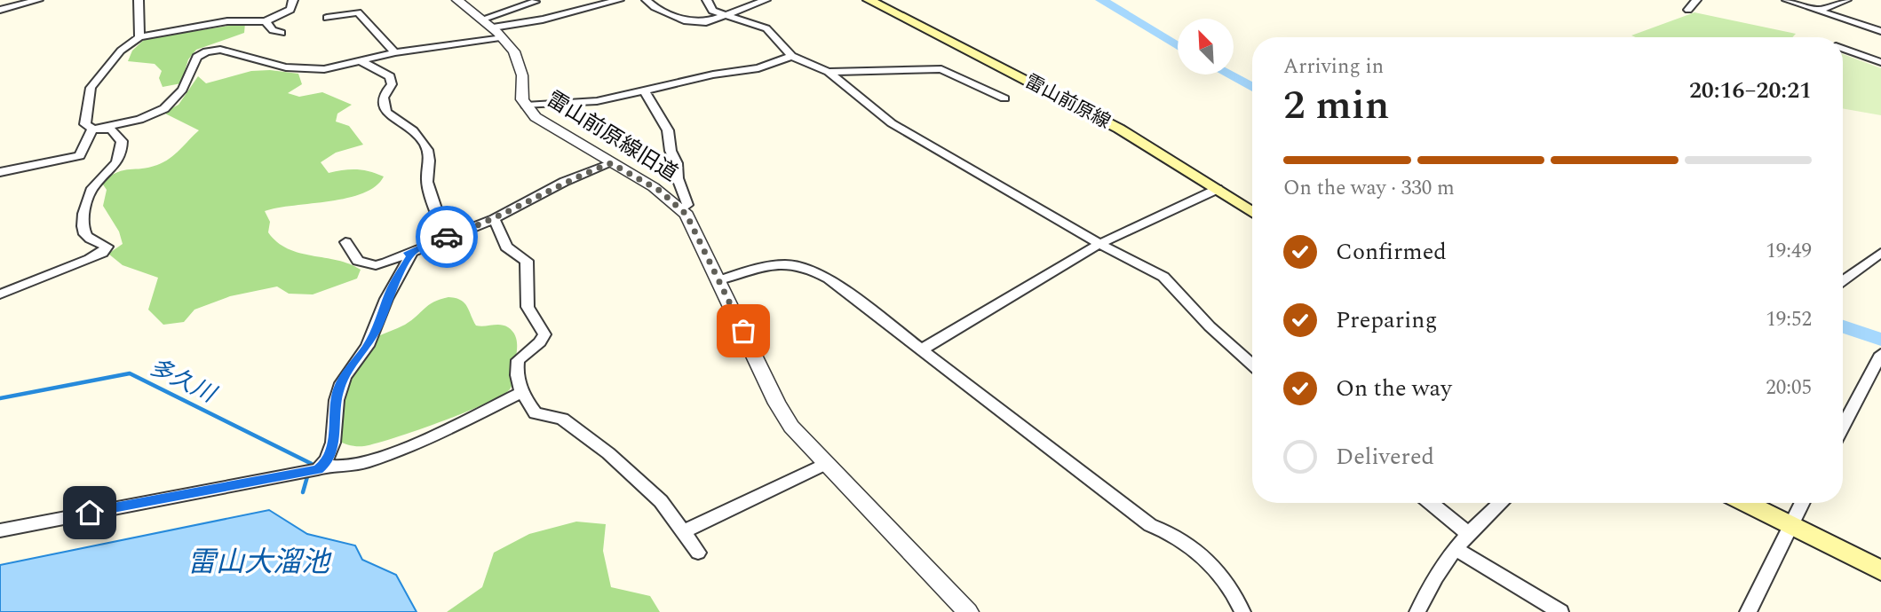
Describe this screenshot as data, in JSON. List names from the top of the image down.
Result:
{
  "streets": {
    "main road": ["雷山前原線"],
    "street": ["雷山前原線旧道"]
  },
  "water": ["多久川", "雷山大溜池"],
  "north": "top left",
  "page": {
    "heading": ["2 min", "Arriving in", "20:16–20:21"],
    "bar": "On the way · 330 m",
    "list": [
      ["Confirmed", "19:49"],
      ["Preparing", "19:52"],
      ["On the way", "20:05"],
      "Delivered"
    ]
  }
}
